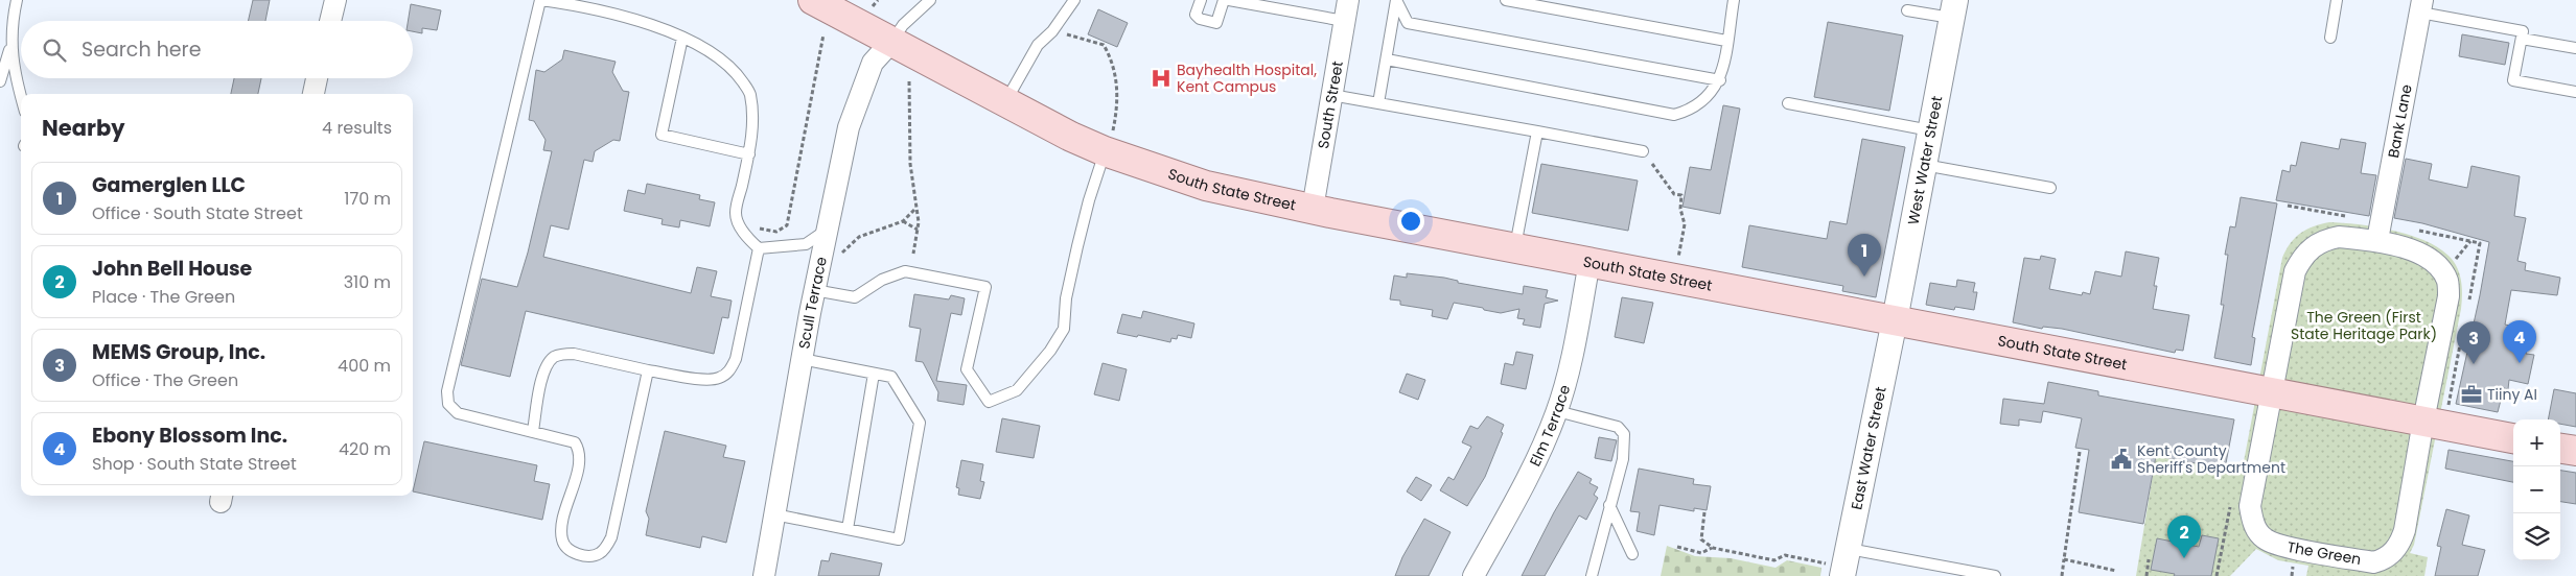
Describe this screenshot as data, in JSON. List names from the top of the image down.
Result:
{
  "streets": {
    "main road": ["South State Street"],
    "street": [
      "South Street",
      "Bank Lane",
      "West Water Street",
      "Scull Terrace",
      "Elm Terrace",
      "East Water Street",
      "The Green"
    ]
  },
  "crossings": [
    ["South Street", "South State Street"],
    ["Bank Lane", "The Green"],
    ["West Water Street", "South State Street"],
    ["West Water Street", "East Water Street"],
    ["South State Street", "Scull Terrace"],
    ["South State Street", "Elm Terrace"],
    ["South State Street", "East Water Street"],
    ["South State Street", "The Green"]
  ],
  "parks": ["The Green (First State Heritage Park)"],
  "places": {
    "hospital": ["Bayhealth Hospital, Kent Campus"],
    "office": ["Tiiny AI"],
    "public building": ["Kent County Sheriff's Department"]
  },
  "page": {
    "search": "Search here",
    "heading": ["Nearby", "4 results"],
    "list": [
      {
        "mark": "1",
        "name": "Gamerglen LLC",
        "note": "Office · South State Street",
        "value": "170 m"
      },
      {
        "mark": "2",
        "name": "John Bell House",
        "note": "Place · The Green",
        "value": "310 m"
      },
      {
        "mark": "3",
        "name": "MEMS Group, Inc.",
        "note": "Office · The Green",
        "value": "400 m"
      },
      {
        "mark": "4",
        "name": "Ebony Blossom Inc.",
        "note": "Shop · South State Street",
        "value": "420 m"
      }
    ],
    "pins": [
      "1",
      "4",
      "3",
      "2"
    ],
    "map_buttons": ["+", "−"]
  }
}
